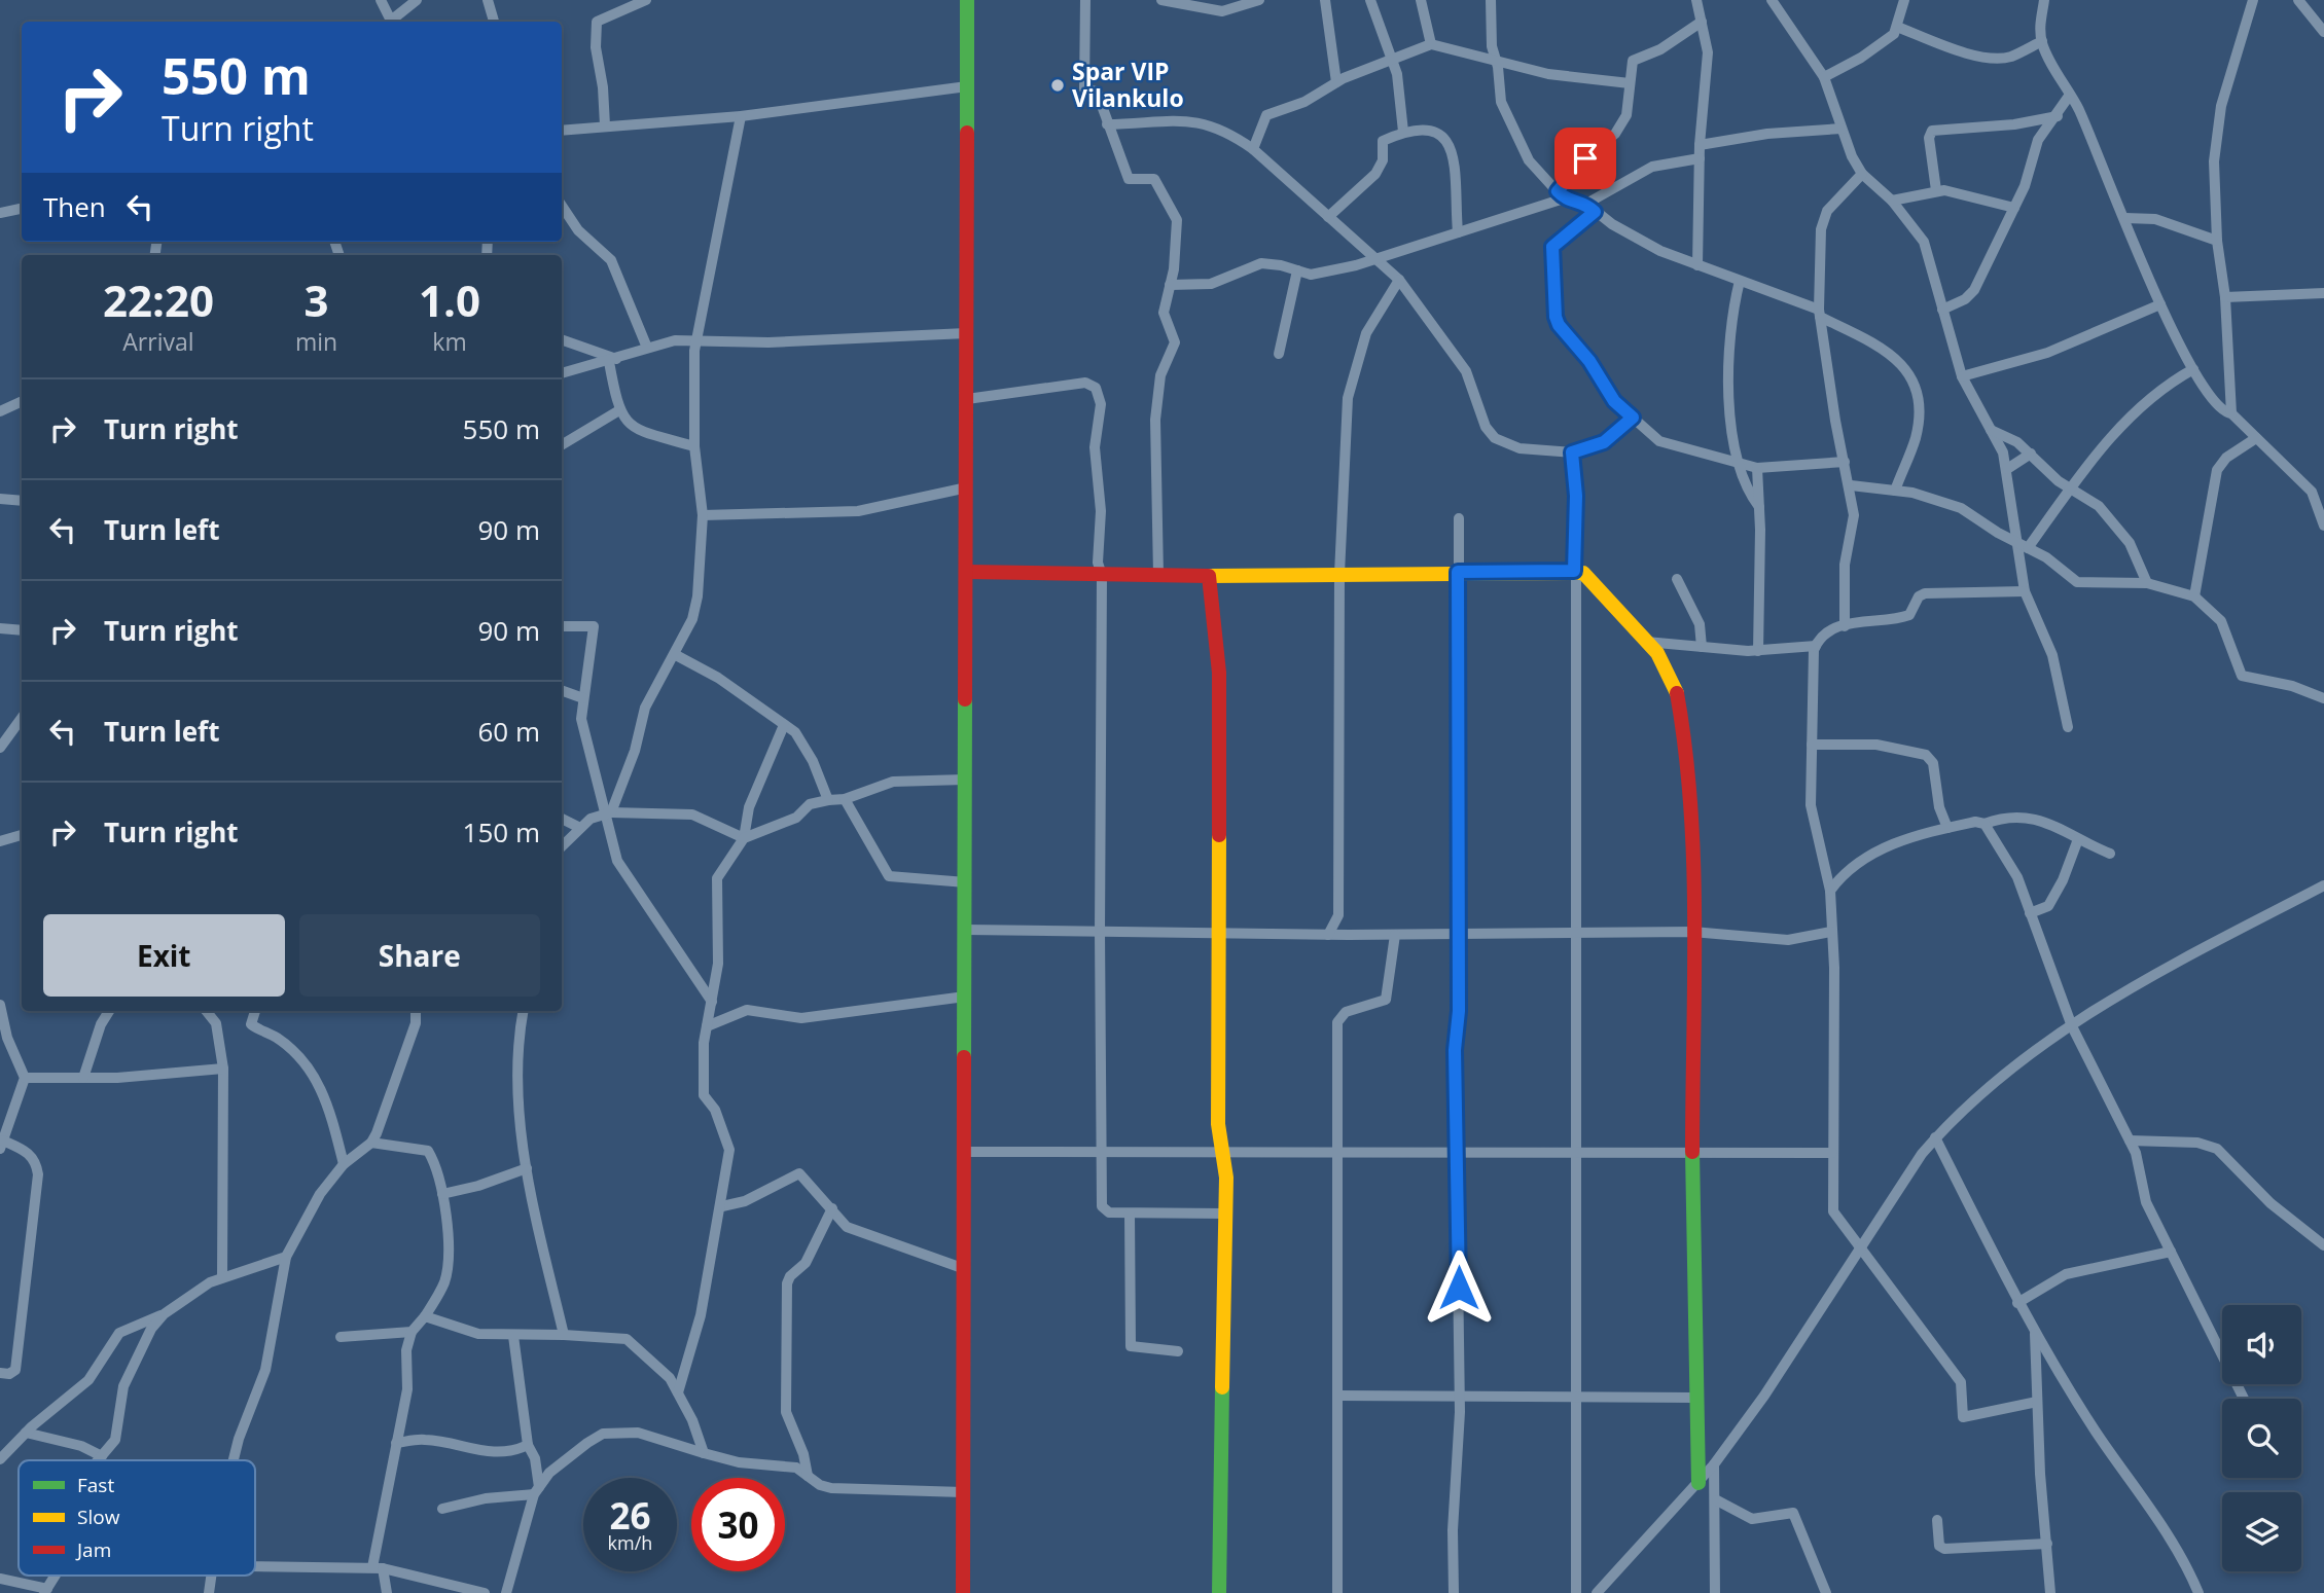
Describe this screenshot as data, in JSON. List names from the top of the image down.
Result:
{
  "places": ["Spar VIP Vilankulo"],
  "legend": ["Fast", "Slow", "Jam"],
  "page": {
    "turn": ["550 m", "Turn right"],
    "then": "Then",
    "eta": [
      "22:20",
      "Arrival",
      "3",
      "min",
      "1.0",
      "km"
    ],
    "list": [
      {
        "name": "Turn right",
        "value": "550 m"
      },
      {
        "name": "Turn left",
        "value": "90 m"
      },
      {
        "name": "Turn right",
        "value": "90 m"
      },
      {
        "name": "Turn left",
        "value": "60 m"
      },
      {
        "name": "Turn right",
        "value": "150 m"
      }
    ],
    "buttons": ["Exit", "Share"],
    "speed": "26 km/h",
    "limit": "30"
  }
}
